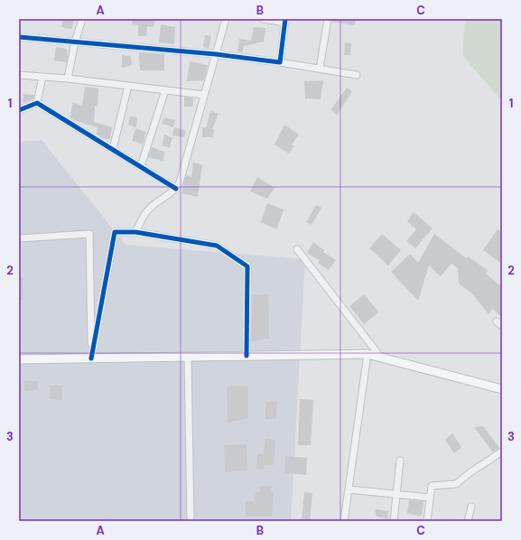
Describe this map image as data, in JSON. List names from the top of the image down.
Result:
{
  "grid": {
    "columns": ["A", "B", "C"],
    "rows": ["1", "2", "3"]
  }
}
